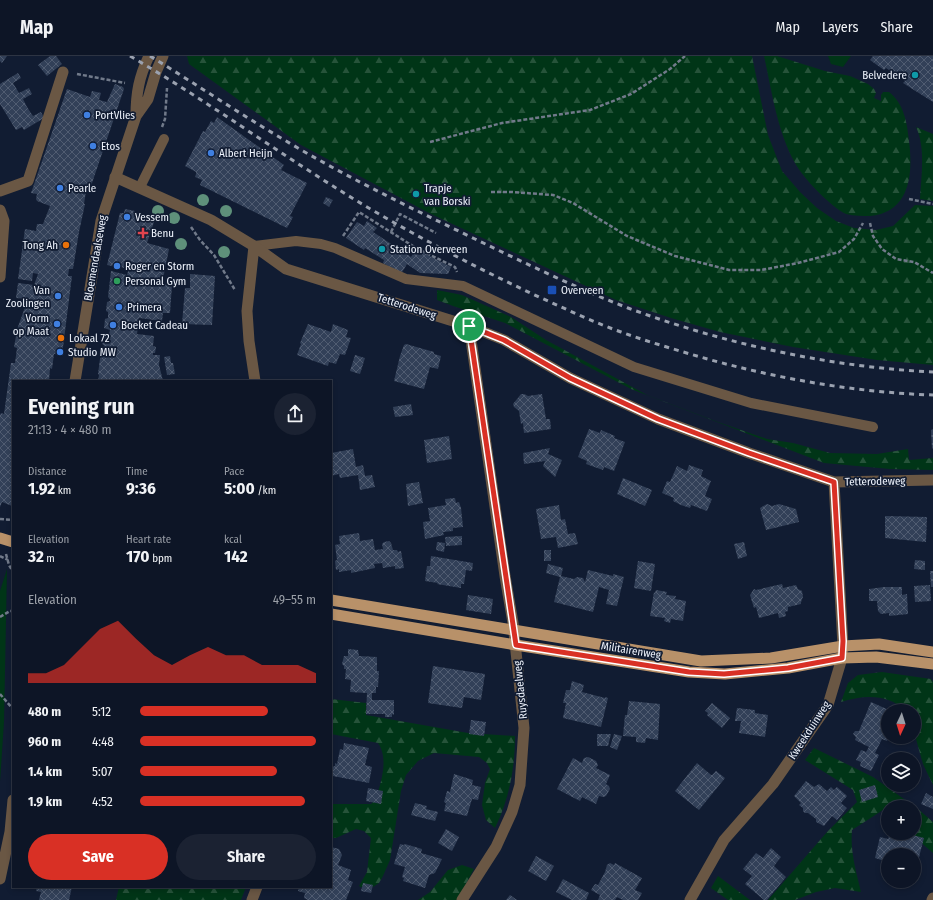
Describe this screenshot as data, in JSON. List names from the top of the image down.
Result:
{
  "streets": {
    "main road": ["Militairenweg"],
    "street": [
      "Bloemendaalseweg",
      "Tetterodeweg",
      "Ruysdaelweg",
      "Kweekduinweg"
    ]
  },
  "crossings": [
    ["Bloemendaalseweg", "Tetterodeweg"],
    ["Tetterodeweg", "Ruysdaelweg"],
    ["Tetterodeweg", "Kweekduinweg"],
    ["Militairenweg", "Ruysdaelweg"],
    ["Militairenweg", "Kweekduinweg"]
  ],
  "places": {
    "other": [
      "Belvedere",
      "PortVlies",
      "Etos",
      "Albert Heijn",
      "Pearle",
      "Trapje van Borski",
      "Vessem",
      "Tong Ah",
      "Station Overveen",
      "Roger en Storm",
      "Personal Gym",
      "Van Zoolingen",
      "Primera",
      "Vorm op Maat",
      "Boeket Cadeau",
      "Lokaal 72",
      "Studio MW"
    ],
    "health": ["Benu"],
    "transit": ["Overveen"]
  },
  "north": "bottom",
  "page": {
    "header": "Map",
    "nav": ["Map", "Layers", "Share"],
    "heading": ["Evening run", "21:13 · 4 × 480 m"],
    "stats": [
      ["Distance", "1.92 km"],
      ["Time", "9:36"],
      ["Pace", "5:00 /km"],
      ["Elevation", "32 m"],
      ["Heart rate", "170 bpm"],
      ["kcal", "142"]
    ],
    "chart": ["Elevation", "49–55 m"],
    "list": [
      {
        "name": "480 m",
        "note": "5:12"
      },
      {
        "name": "960 m",
        "note": "4:48"
      },
      {
        "name": "1.4 km",
        "note": "5:07"
      },
      {
        "name": "1.9 km",
        "note": "4:52"
      }
    ],
    "map_buttons": ["+", "−"],
    "buttons": ["Save", "Share"]
  }
}
